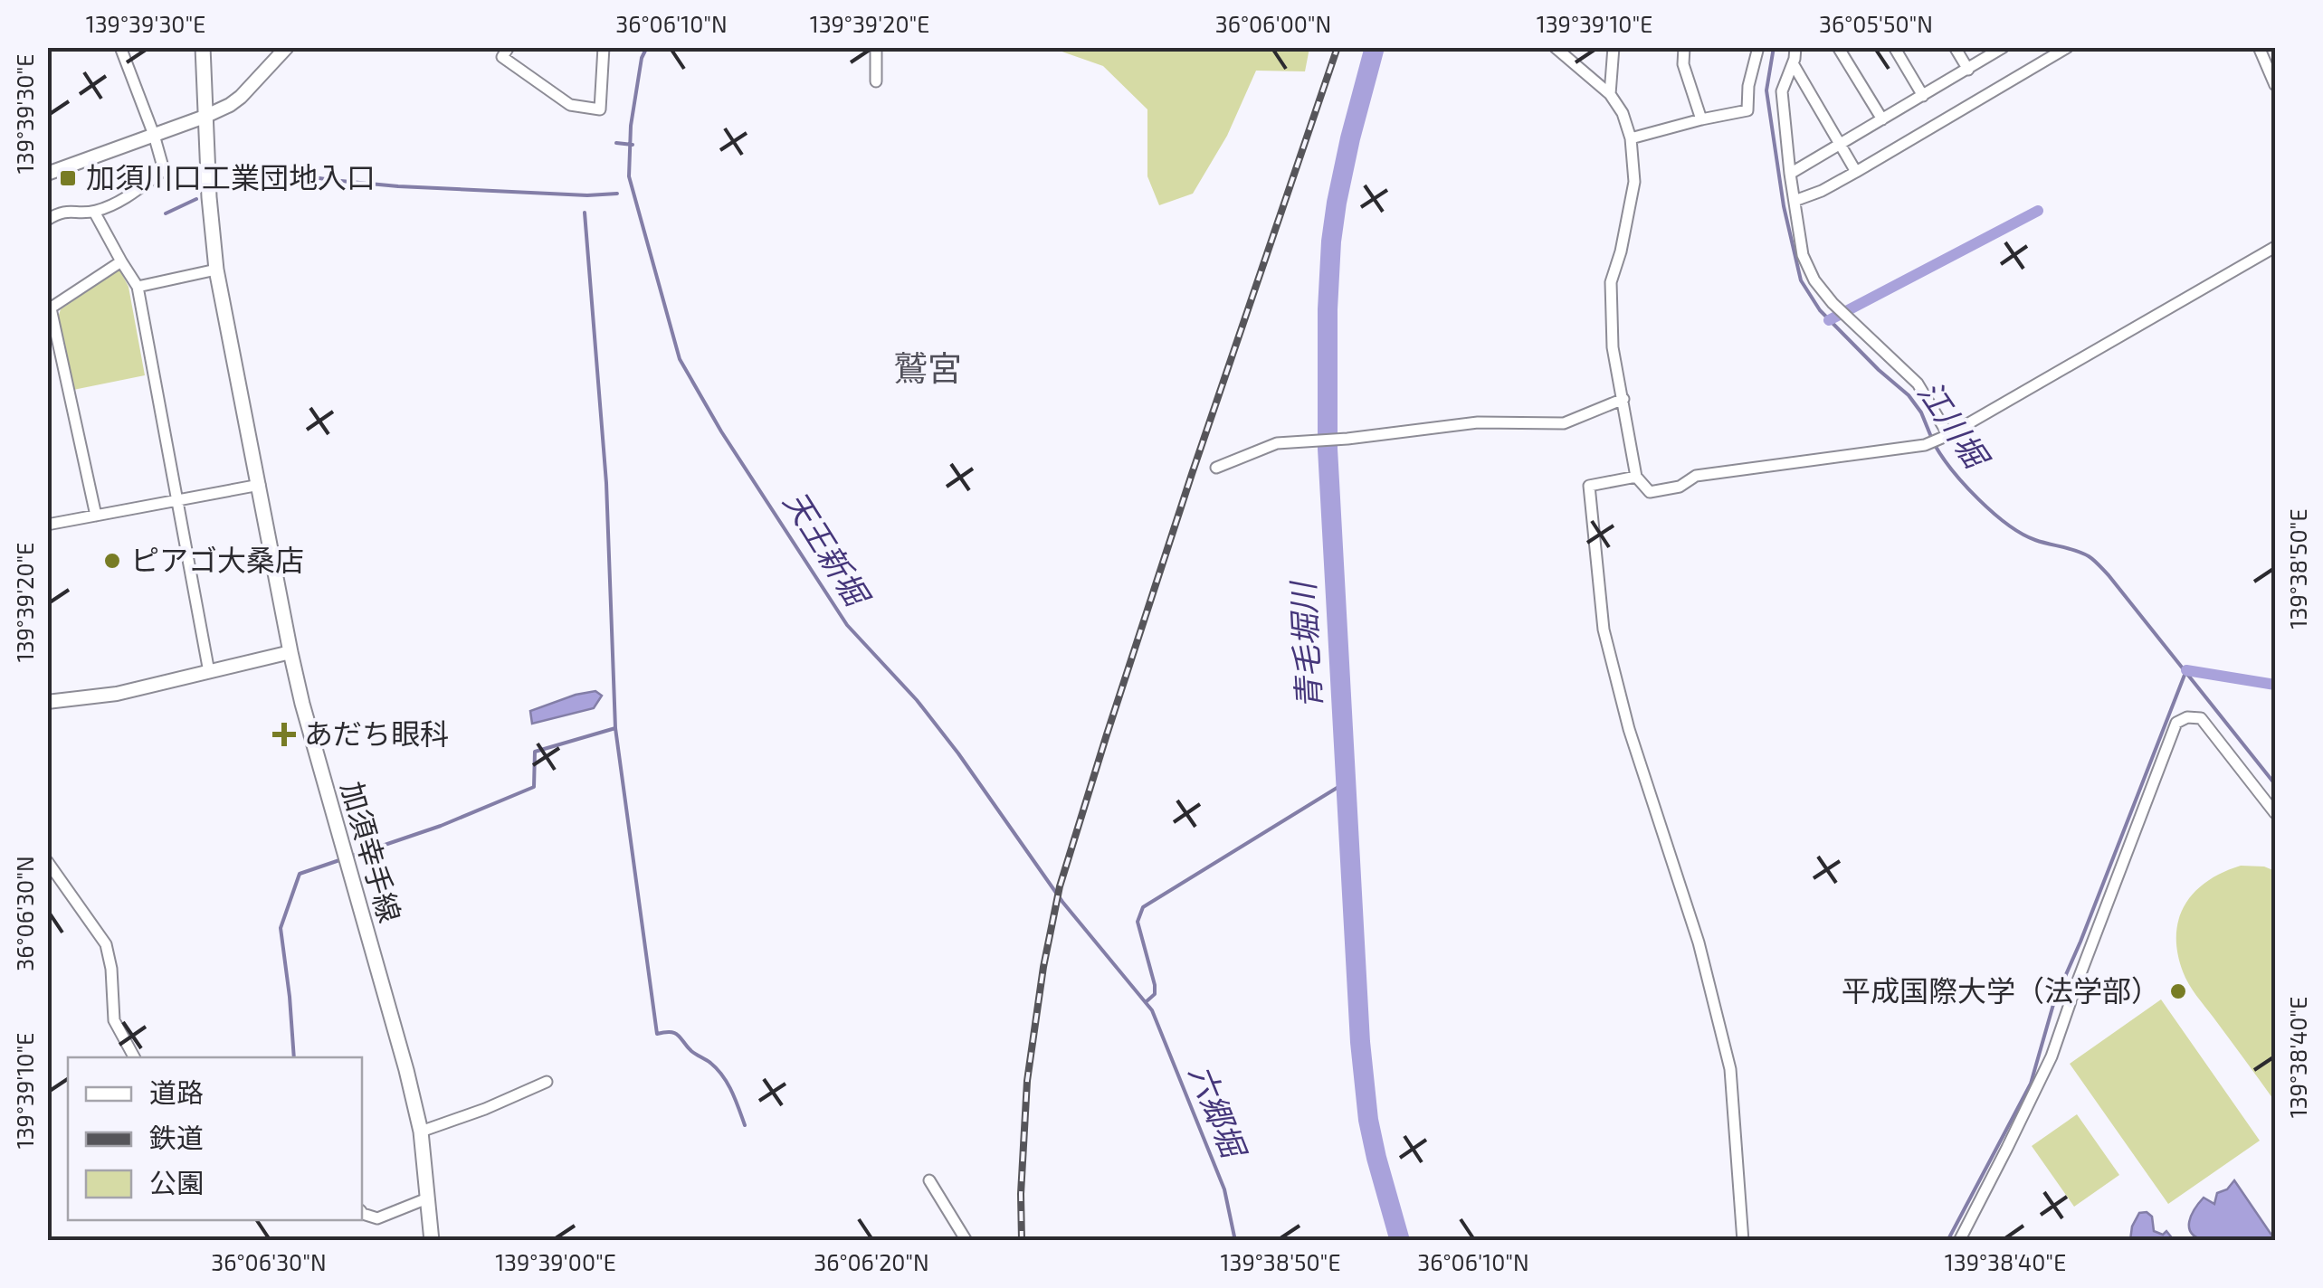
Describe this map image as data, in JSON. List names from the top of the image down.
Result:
{
  "streets": {
    "main road": ["加須幸手線"]
  },
  "districts": ["鷲宮"],
  "water": [
    "江川堀",
    "天王新堀",
    "青毛堀川",
    "六郷堀"
  ],
  "places": {
    "transit": ["加須川口工業団地入口"],
    "other": ["ピアゴ大桑店", "平成国際大学（法学部）"],
    "health": ["あだち眼科"]
  },
  "legend": ["道路", "鉄道", "公園"],
  "coordinates": [
    "139°39'30\"E",
    "36°06'10\"N",
    "139°39'20\"E",
    "36°06'00\"N",
    "139°39'10\"E",
    "36°05'50\"N",
    "139°38'50\"E",
    "36°06'30\"N",
    "139°38'40\"E",
    "139°39'00\"E",
    "36°06'20\"N"
  ]
}
